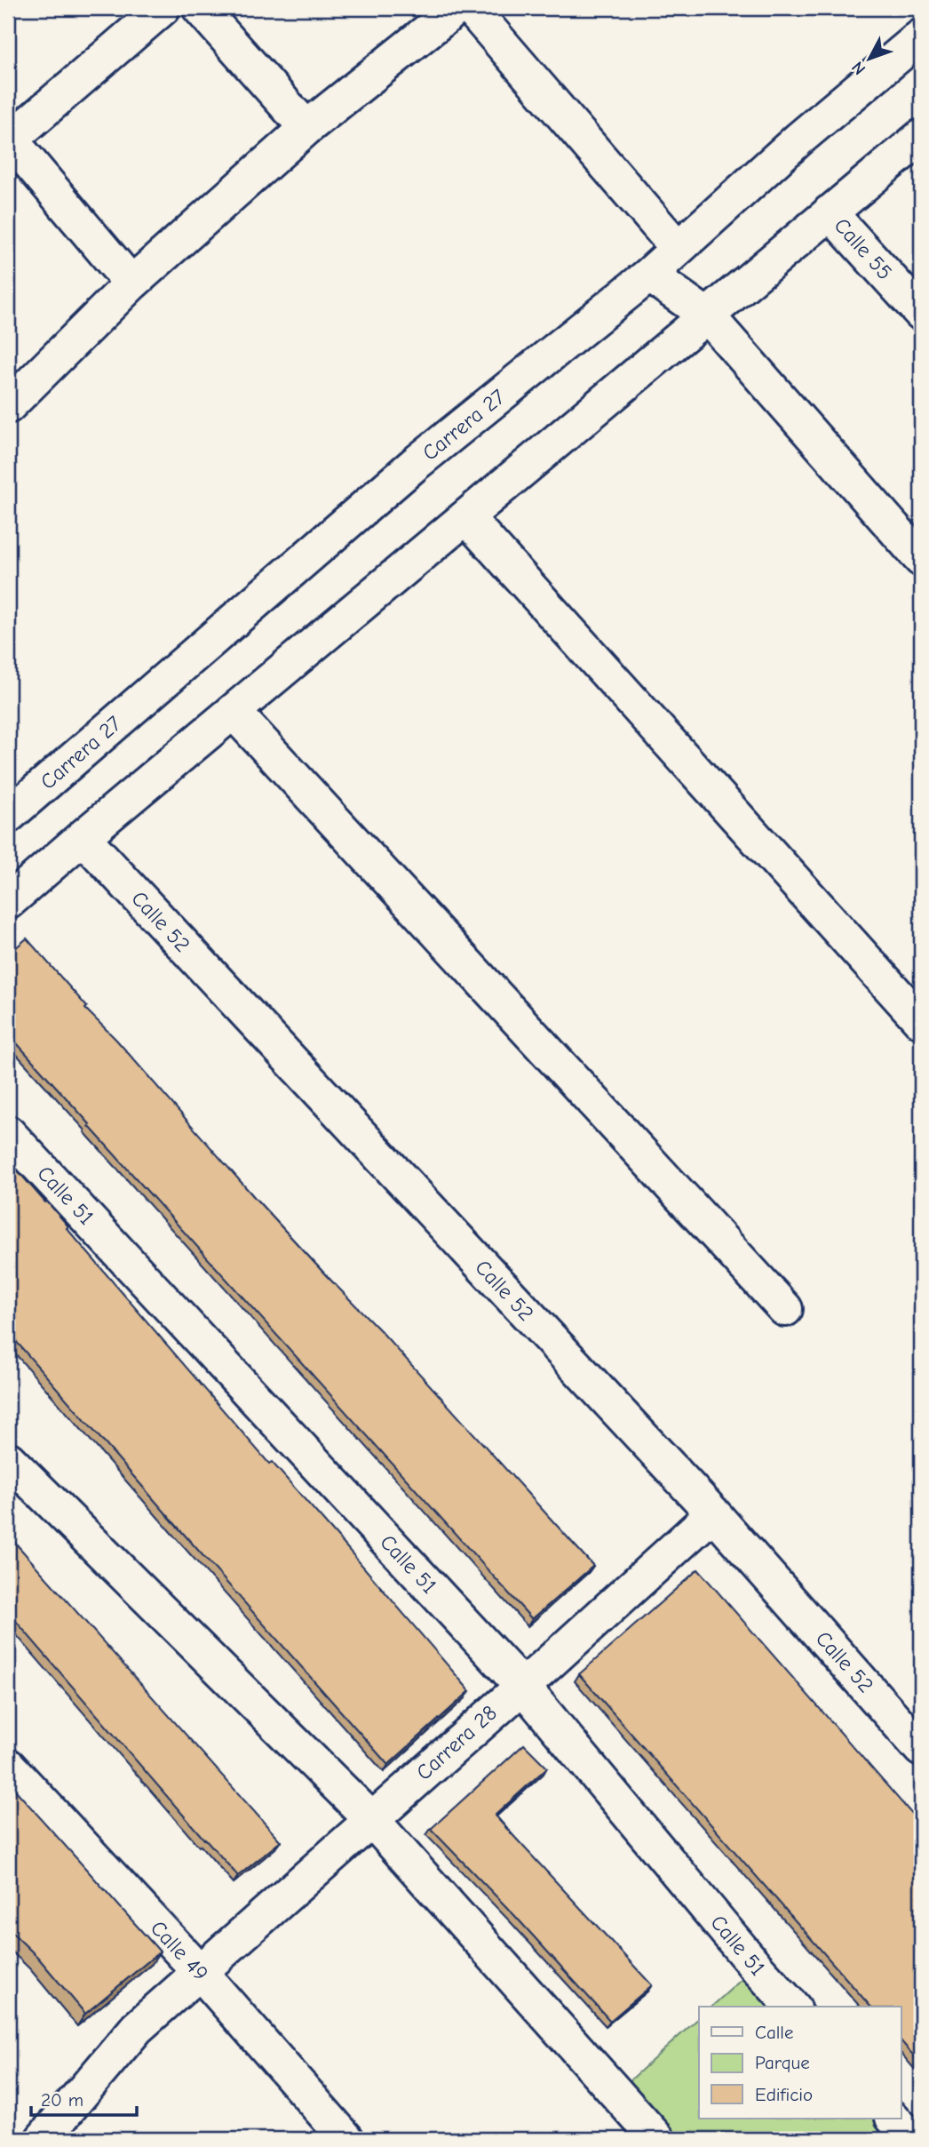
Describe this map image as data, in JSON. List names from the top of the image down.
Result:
{
  "streets": {
    "street": [
      "Calle 55",
      "Carrera 27",
      "Calle 52",
      "Calle 51",
      "Carrera 28",
      "Calle 49"
    ]
  },
  "crossings": [
    ["Calle 52", "Carrera 28"],
    ["Calle 51", "Carrera 28"],
    ["Carrera 28", "Calle 49"]
  ],
  "legend": ["Calle", "Parque", "Edificio"],
  "scale_bar": "20 m",
  "north": "bottom left"
}
